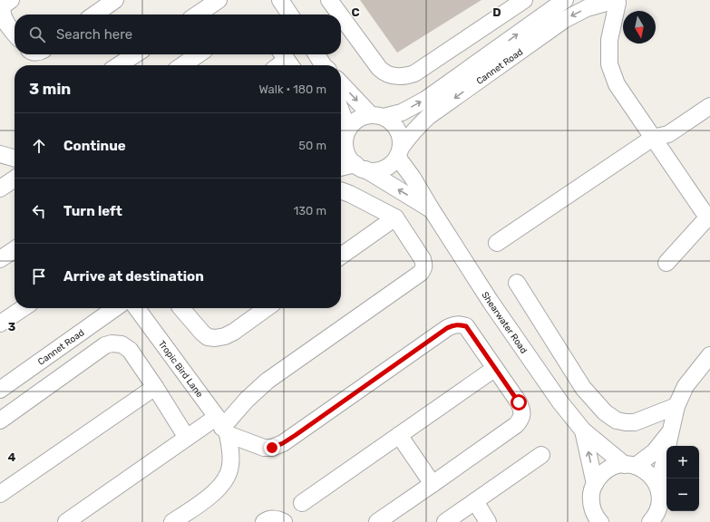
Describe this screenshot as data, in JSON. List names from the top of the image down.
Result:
{
  "streets": {
    "street": ["Cannet Road", "Shearwater Road", "Tropic Bird Lane"]
  },
  "crossings": [
    ["Cannet Road", "Shearwater Road"]
  ],
  "north": "bottom",
  "page": {
    "search": "Search here",
    "heading": ["3 min", "Walk · 180 m"],
    "list": [
      ["Continue", "50 m"],
      ["Turn left", "130 m"],
      "Arrive at destination"
    ],
    "map_buttons": ["+", "−"]
  },
  "grid": {
    "columns": ["C", "D"],
    "rows": ["3", "4"]
  }
}
